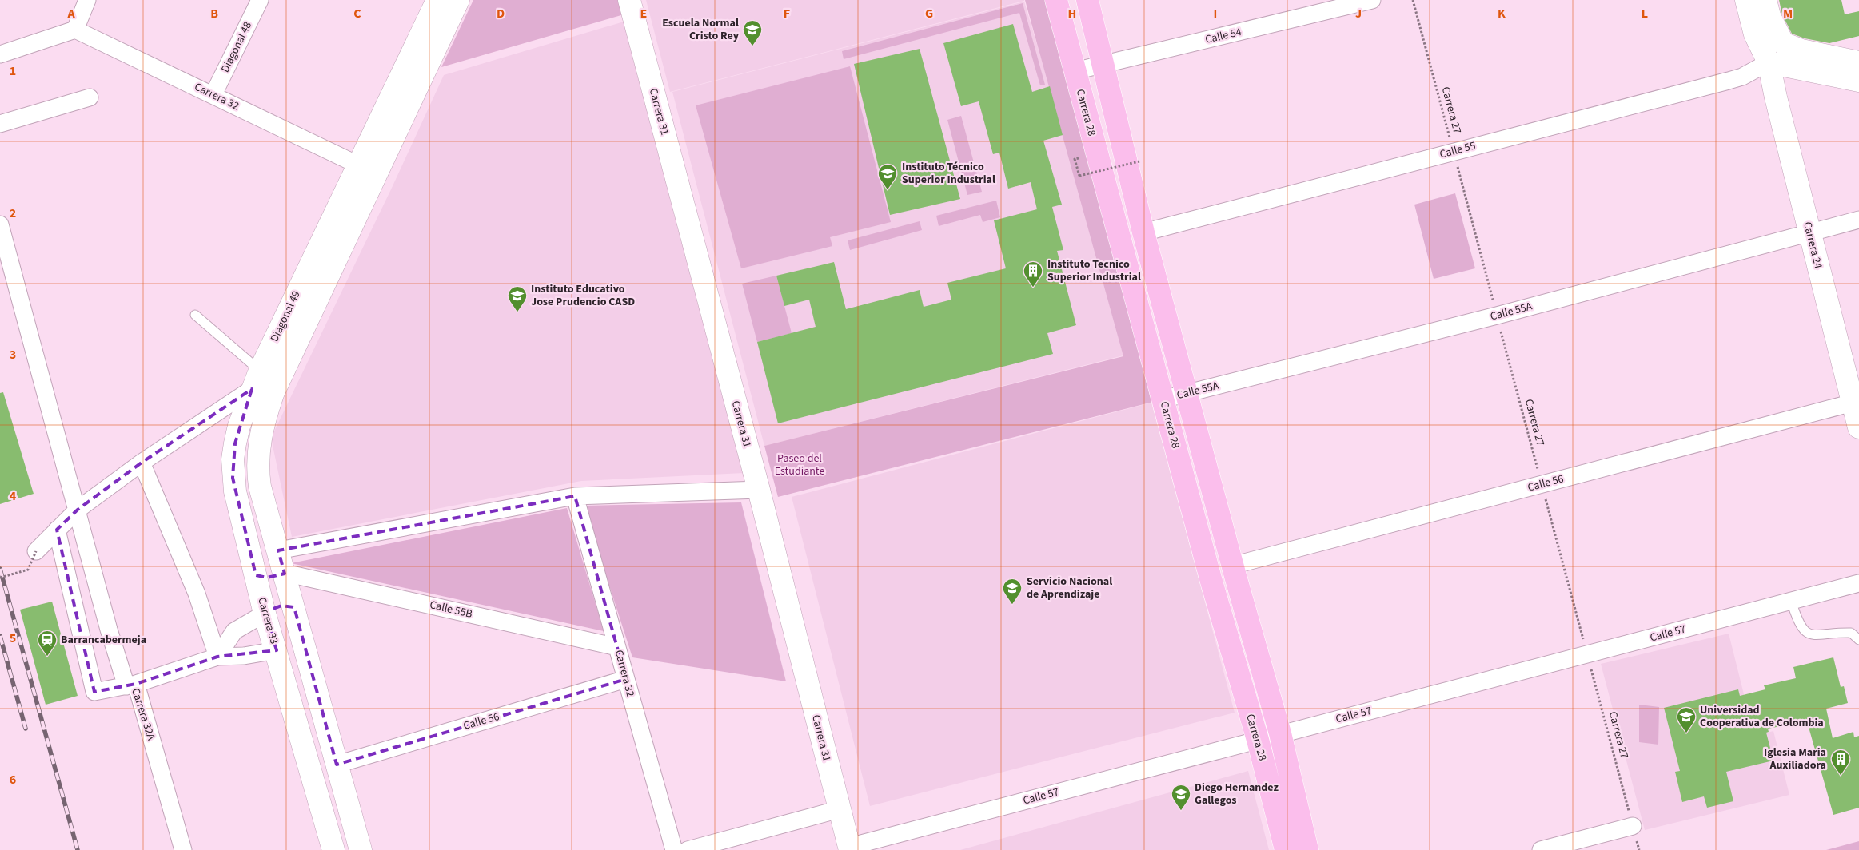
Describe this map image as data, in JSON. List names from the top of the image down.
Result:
{
  "streets": {
    "main road": [
      "Carrera 31",
      "Carrera 28",
      "Carrera 24",
      "Diagonal 49",
      "Carrera 33"
    ],
    "street": [
      "Calle 54",
      "Diagonal 48",
      "Carrera 32",
      "Calle 55",
      "Calle 55A",
      "Calle 56",
      "Calle 55B",
      "Calle 57",
      "Carrera 32A"
    ],
    "path": ["Carrera 27"]
  },
  "crossings": [
    ["Calle 54", "Carrera 28"],
    ["Diagonal 48", "Carrera 32"],
    ["Carrera 32", "Diagonal 49"],
    ["Carrera 32", "Calle 56"],
    ["Carrera 32", "Calle 55B"],
    ["Carrera 27", "Calle 55"],
    ["Carrera 27", "Calle 55A"],
    ["Carrera 27", "Calle 56"],
    ["Carrera 27", "Calle 57"],
    ["Carrera 31", "Calle 57"],
    ["Carrera 28", "Calle 55"],
    ["Carrera 28", "Calle 55A"],
    ["Carrera 28", "Calle 56"],
    ["Carrera 28", "Calle 57"],
    ["Calle 55", "Carrera 24"],
    ["Carrera 24", "Calle 55A"],
    ["Carrera 24", "Calle 56"],
    ["Diagonal 49", "Carrera 33"]
  ],
  "parks": ["Paseo del Estudiante"],
  "places": {
    "school or university": [
      "Escuela Normal Cristo Rey",
      "Instituto Técnico Superior Industrial",
      "Instituto Educativo Jose Prudencio CASD",
      "Servicio Nacional de Aprendizaje",
      "Universidad Cooperativa de Colombia",
      "Diego Hernandez Gallegos"
    ],
    "building": ["Instituto Tecnico Superior Industrial", "Iglesia Maria Auxiliadora"],
    "station": ["Barrancabermeja"]
  },
  "grid": {
    "columns": [
      "A",
      "B",
      "C",
      "D",
      "E",
      "F",
      "G",
      "H",
      "I",
      "J",
      "K",
      "L",
      "M"
    ],
    "rows": [
      "1",
      "2",
      "3",
      "4",
      "5",
      "6"
    ]
  }
}
